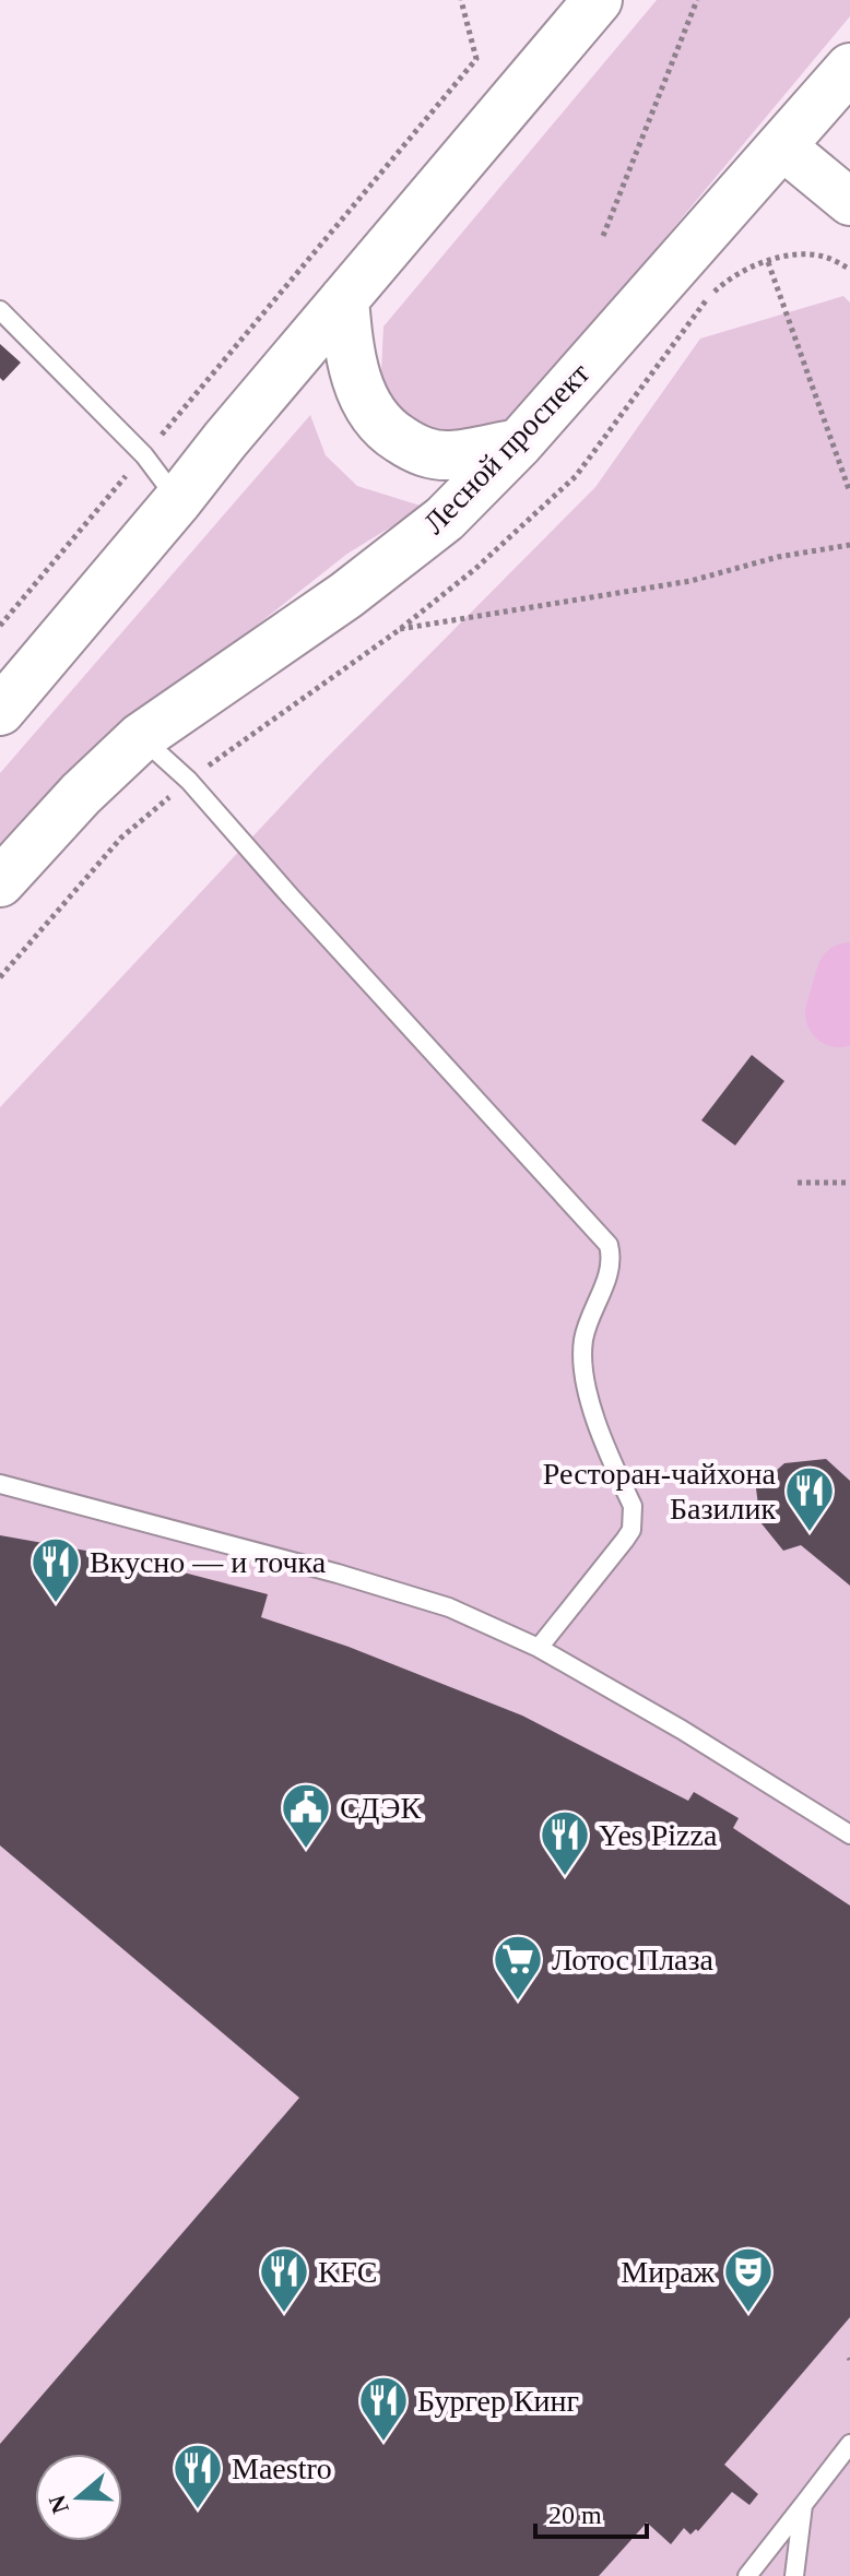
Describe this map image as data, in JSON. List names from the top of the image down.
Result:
{
  "streets": {
    "main road": ["Лесной проспект"]
  },
  "places": {
    "restaurant": [
      "Ресторан-чайхона Базилик",
      "Вкусно — и точка",
      "Yes Pizza",
      "KFC",
      "Бургер Кинг",
      "Maestro"
    ],
    "public building": ["СДЭК"],
    "supermarket": ["Лотос Плаза"],
    "theatre": ["Мираж"]
  },
  "scale_bar": "20 m",
  "north": "left"
}
